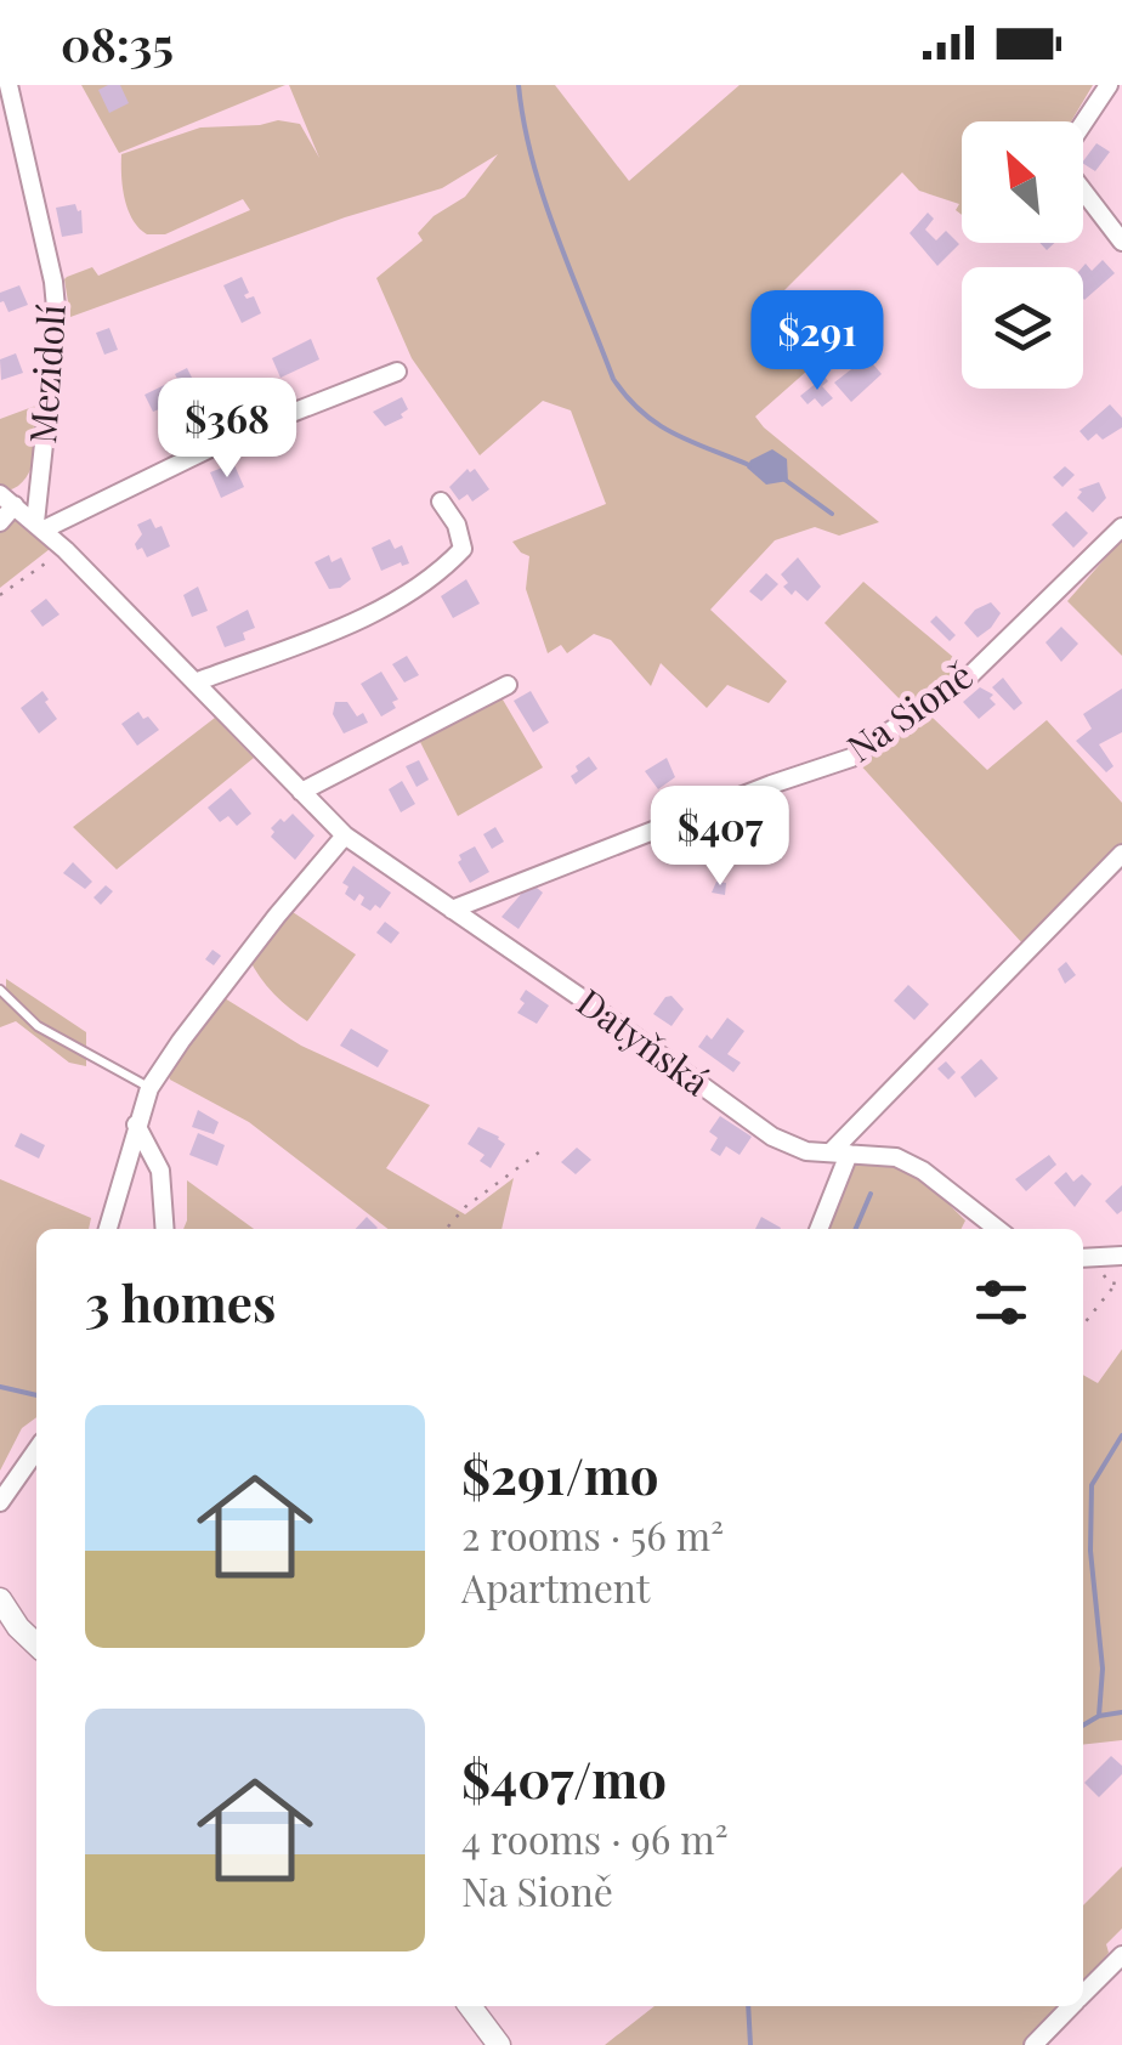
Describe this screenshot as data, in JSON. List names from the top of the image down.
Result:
{
  "streets": {
    "street": ["Mezidolí", "Na Sioně", "Datyňská"]
  },
  "crossings": [
    ["Mezidolí", "Datyňská"],
    ["Na Sioně", "Datyňská"]
  ],
  "north": "top left",
  "page": {
    "status": "08:35",
    "price": ["$291", "$368", "$407"],
    "heading": "3 homes",
    "list": [
      {
        "name": "$291/mo",
        "note": "2 rooms · 56 m² · Apartment"
      },
      {
        "name": "$407/mo",
        "note": "4 rooms · 96 m² · Na Sioně"
      }
    ]
  }
}
